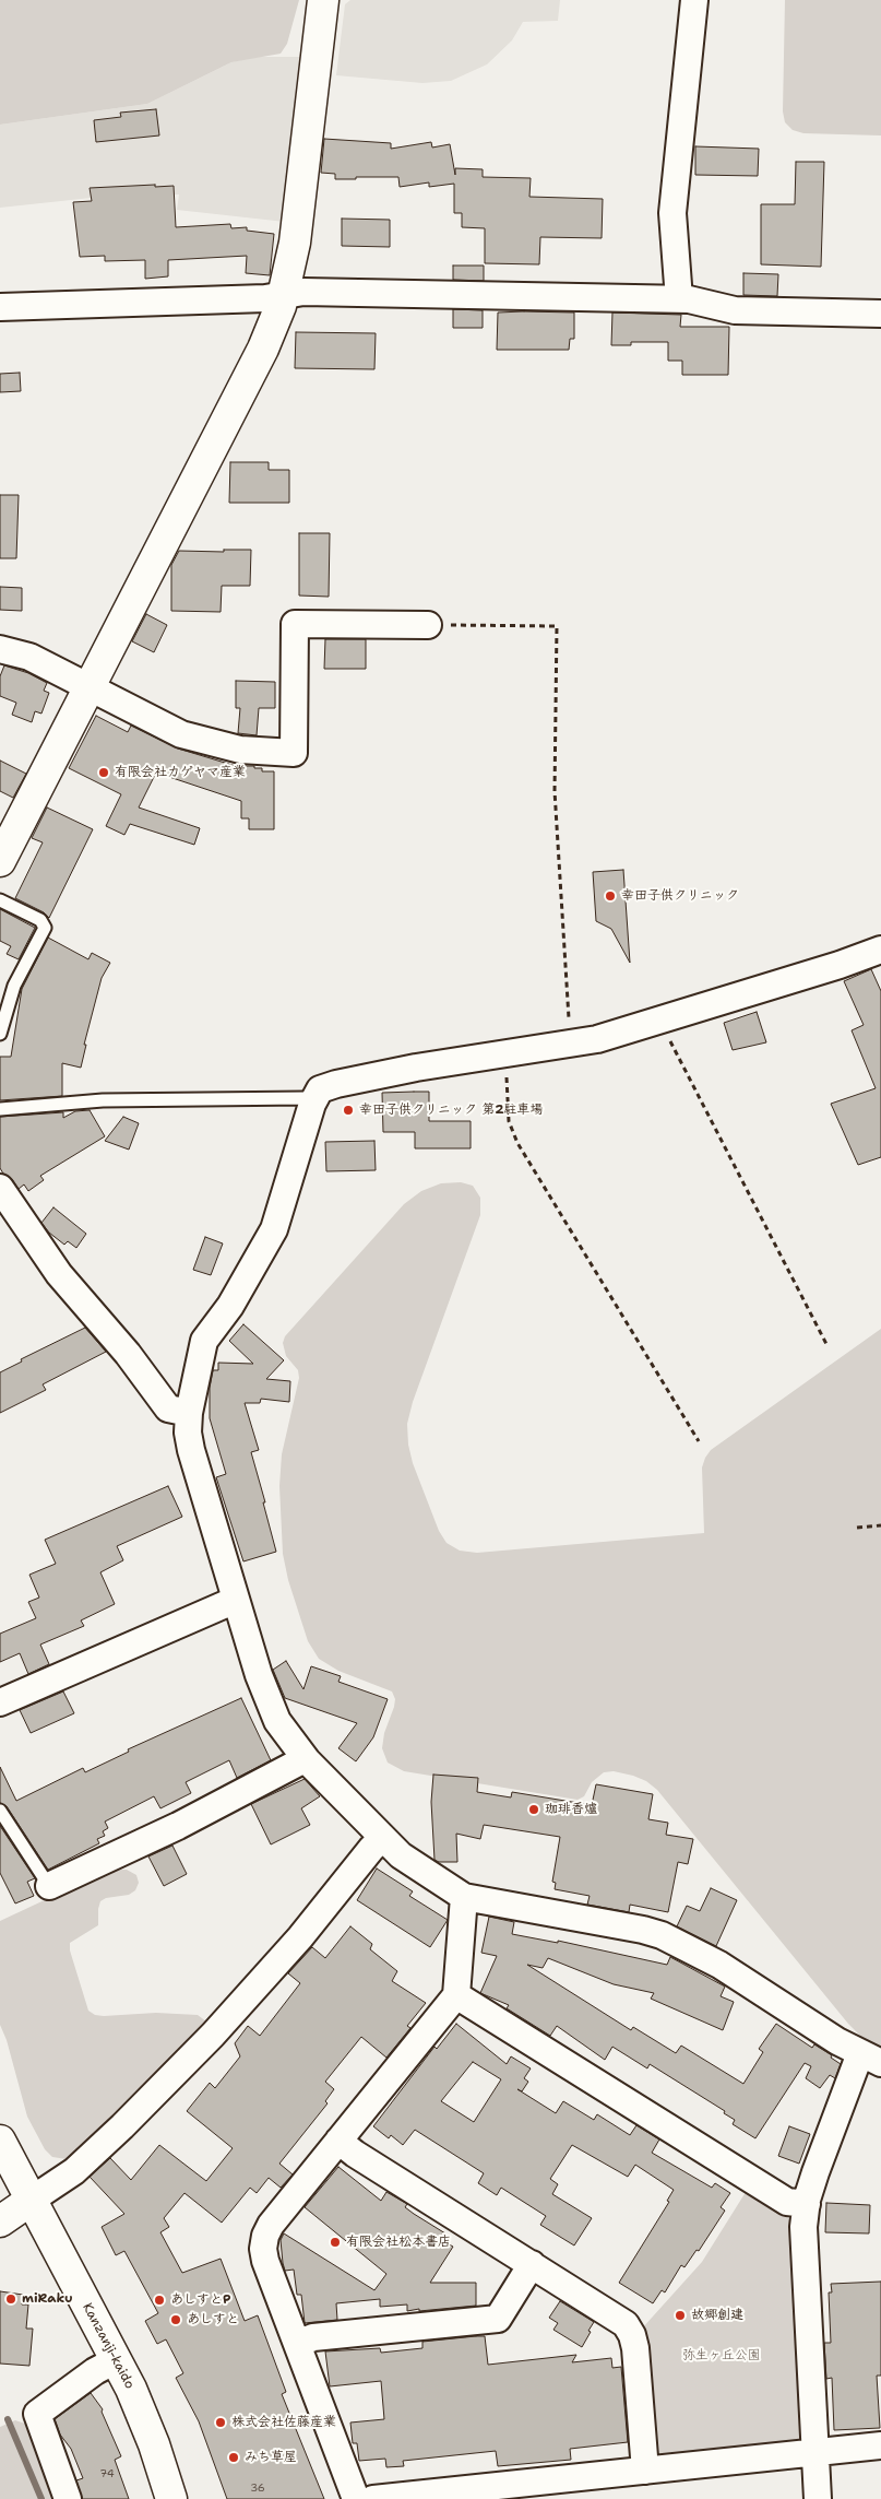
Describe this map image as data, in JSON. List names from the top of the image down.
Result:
{
  "streets": {
    "street": ["Kanzanji-kaido"]
  },
  "parks": ["弥生ヶ丘公園"],
  "places": [
    "有限会社カゲヤマ産業",
    "幸田子供クリニック",
    "幸田子供クリニック 第2駐車場",
    "珈琲香爐",
    "有限会社松本書店",
    "miRaku",
    "あしすとP",
    "故郷創建",
    "あしすと",
    "株式会社佐藤産業",
    "みち草屋"
  ],
  "house_numbers": ["74", "36"]
}
